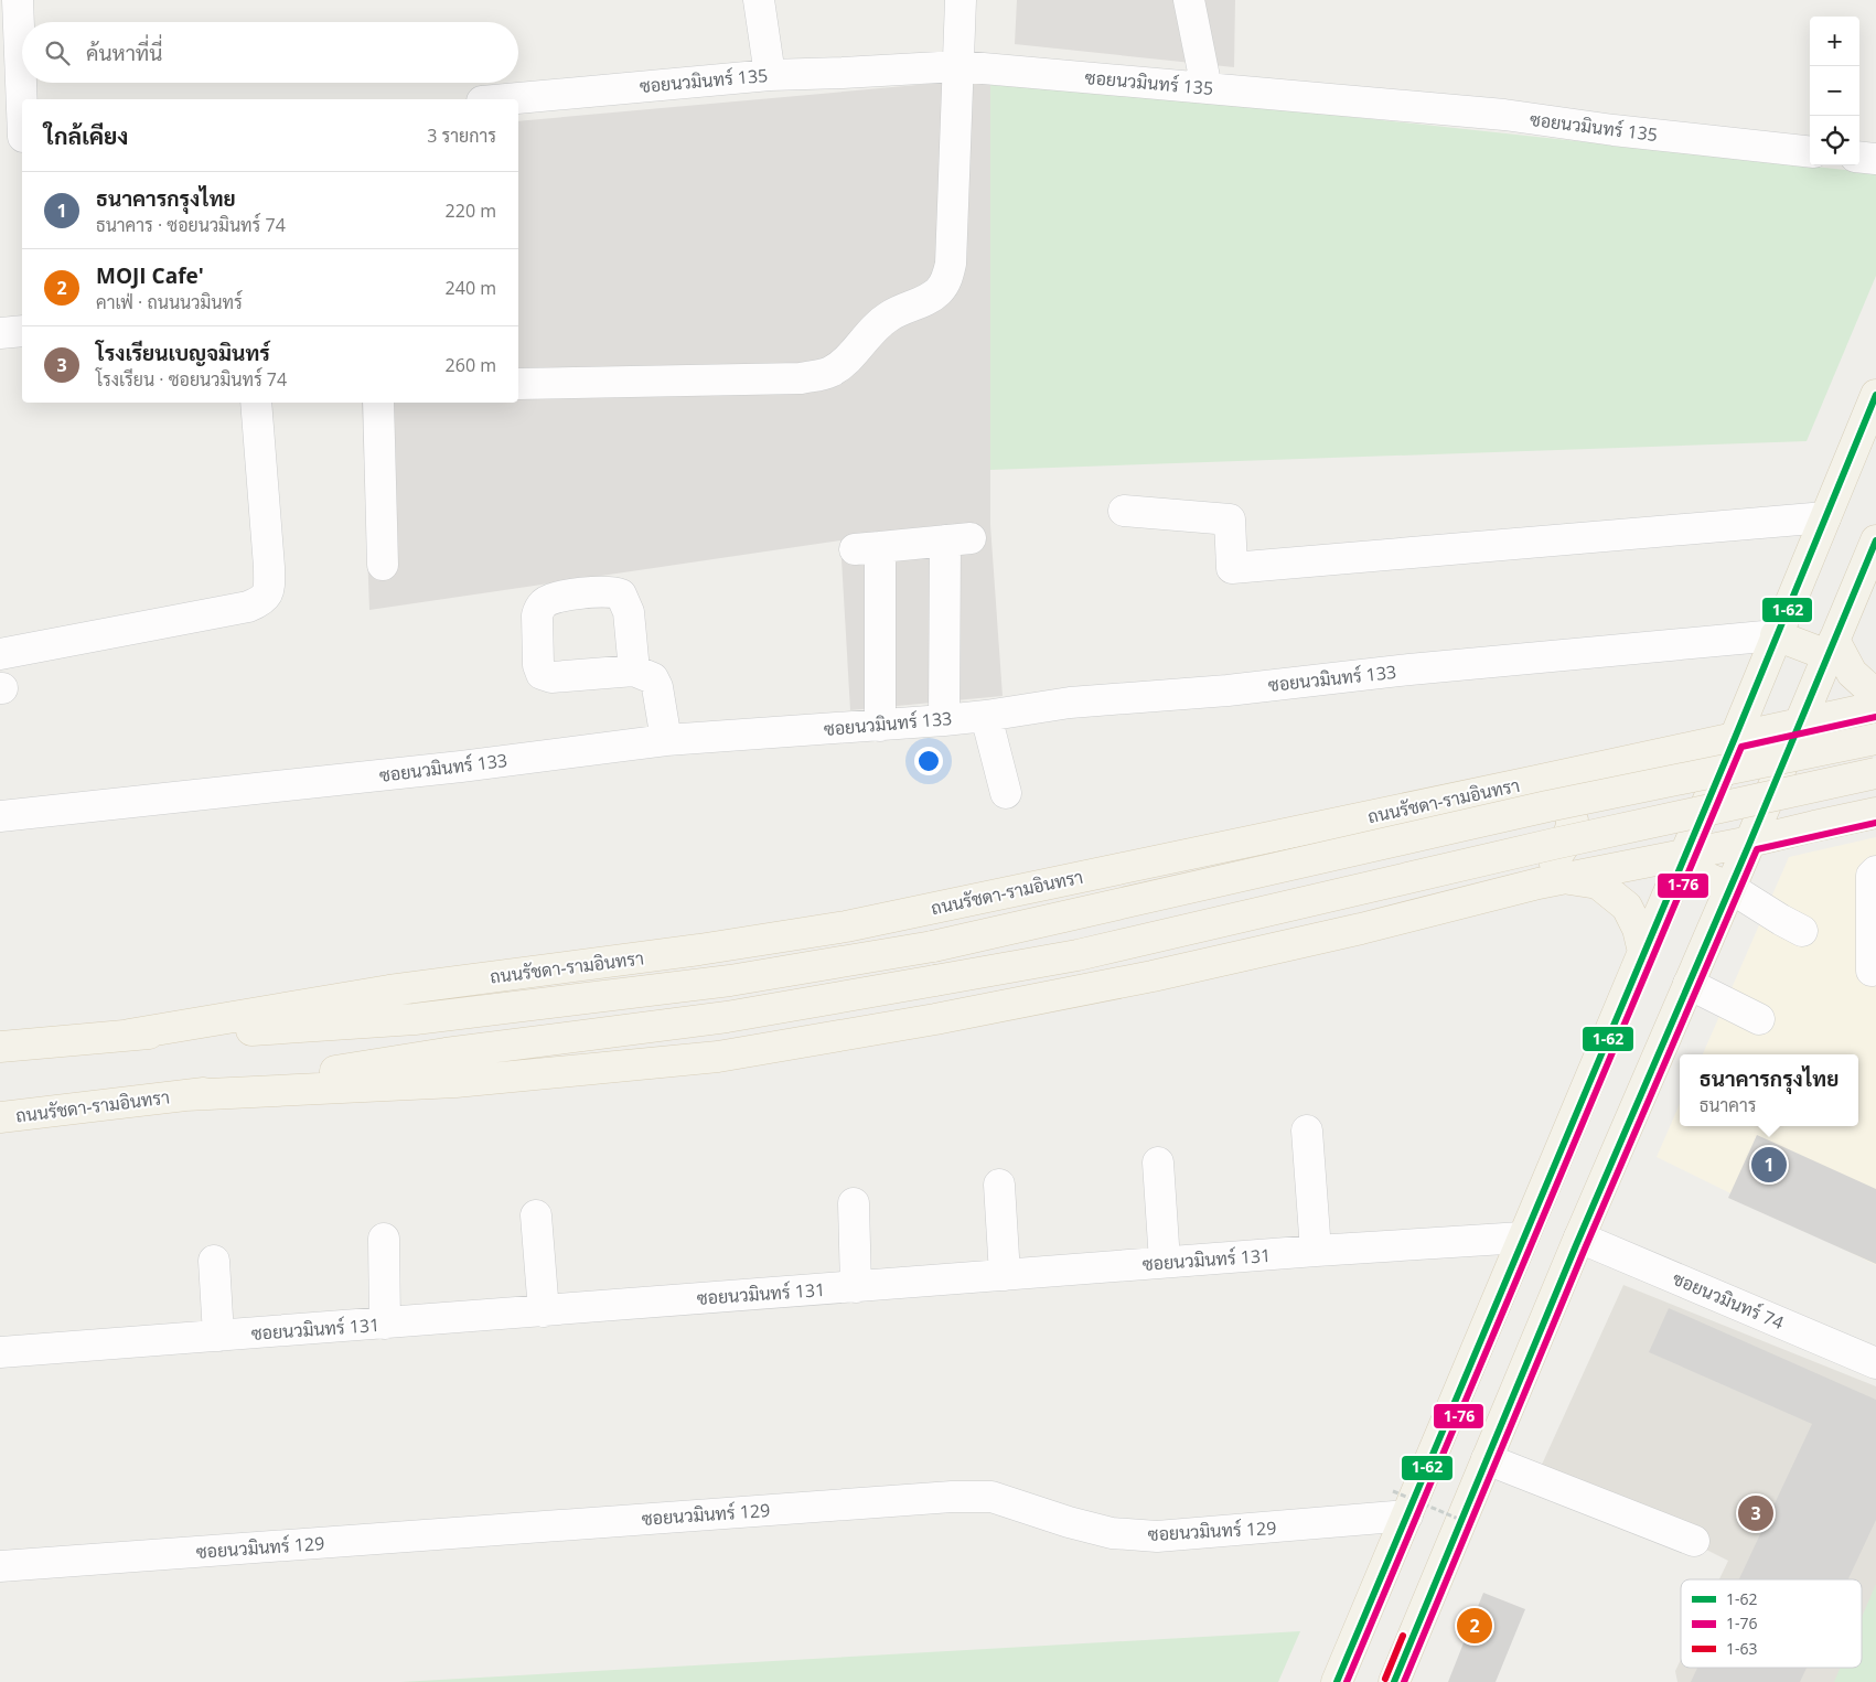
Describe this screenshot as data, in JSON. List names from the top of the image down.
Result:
{
  "streets": {
    "main road": ["ถนนรัชดา-รามอินทรา"],
    "street": [
      "ซอยนวมินทร์ 135",
      "ซอยนวมินทร์ 133",
      "ซอยนวมินทร์ 131",
      "ซอยนวมินทร์ 74",
      "ซอยนวมินทร์ 129"
    ]
  },
  "lines": ["transit line 1-62", "transit line 1-76", "transit line 1-63"],
  "legend": ["1-62", "1-76", "1-63"],
  "page": {
    "map_buttons": ["+", "−"],
    "search": "ค้นหาที่นี่",
    "heading": ["ใกล้เคียง", "3 รายการ"],
    "list": [
      {
        "mark": "1",
        "name": "ธนาคารกรุงไทย",
        "note": "ธนาคาร · ซอยนวมินทร์ 74",
        "value": "220 m"
      },
      {
        "mark": "2",
        "name": "MOJI Cafe'",
        "note": "คาเฟ่ · ถนนนวมินทร์",
        "value": "240 m"
      },
      {
        "mark": "3",
        "name": "โรงเรียนเบญจมินทร์",
        "note": "โรงเรียน · ซอยนวมินทร์ 74",
        "value": "260 m"
      }
    ],
    "popup": ["ธนาคารกรุงไทย", "ธนาคาร"],
    "pins": ["1", "3", "2"]
  }
}
